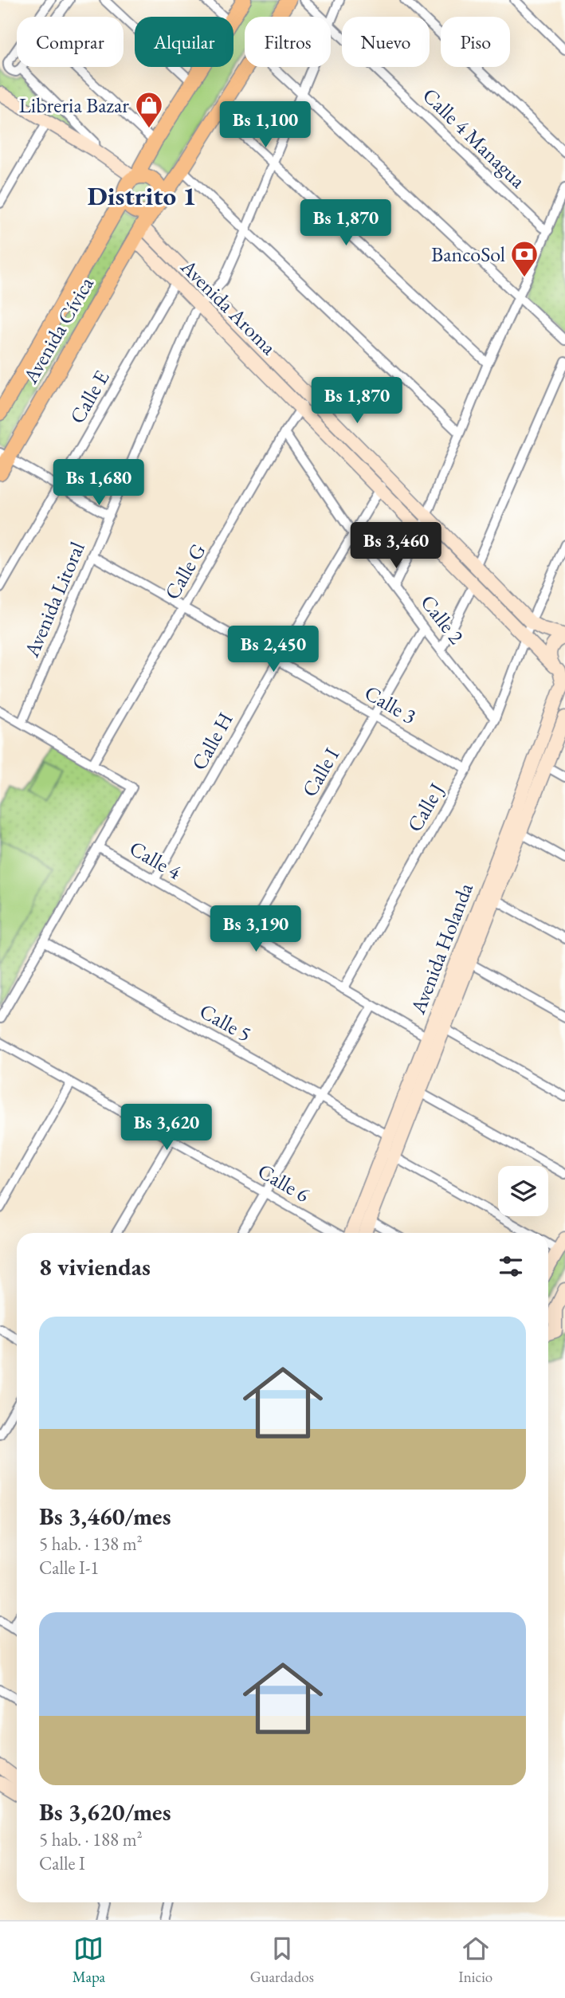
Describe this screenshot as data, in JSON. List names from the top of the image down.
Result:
{
  "streets": {
    "main road": ["Avenida Cívica"],
    "street": [
      "Calle 4 Managua",
      "Avenida Aroma",
      "Calle E",
      "Calle G",
      "Avenida Litoral",
      "Calle 2",
      "Calle 3",
      "Calle H",
      "Calle I",
      "Calle J",
      "Calle 4",
      "Avenida Holanda",
      "Calle 5",
      "Calle 6"
    ]
  },
  "crossings": [
    ["Avenida Aroma", "Avenida Cívica"],
    ["Avenida Aroma", "Calle E"],
    ["Avenida Aroma", "Calle G"],
    ["Avenida Aroma", "Avenida Litoral"],
    ["Avenida Aroma", "Calle H"],
    ["Avenida Aroma", "Calle J"],
    ["Avenida Aroma", "Avenida Holanda"],
    ["Calle G", "Calle 2"],
    ["Calle G", "Calle 3"],
    ["Avenida Litoral", "Calle 3"],
    ["Calle 2", "Calle H"],
    ["Calle 2", "Calle I"],
    ["Calle 2", "Calle J"],
    ["Calle 3", "Calle H"],
    ["Calle 3", "Calle I"],
    ["Calle 3", "Calle J"],
    ["Calle H", "Calle 4"],
    ["Calle I", "Calle 4"],
    ["Calle J", "Calle 4"],
    ["Calle 4", "Avenida Holanda"],
    ["Avenida Holanda", "Calle 5"]
  ],
  "districts": ["Distrito 1"],
  "places": {
    "shop": ["Libreria Bazar"],
    "bank": ["BancoSol"]
  },
  "page": {
    "chip": [
      "Comprar",
      "Alquilar",
      "Filtros",
      "Nuevo",
      "Piso"
    ],
    "price": [
      "Bs 1,100",
      "Bs 1,870",
      "Bs 1,870",
      "Bs 1,680",
      "Bs 3,460",
      "Bs 2,450",
      "Bs 3,190",
      "Bs 3,620"
    ],
    "heading": "8 viviendas",
    "list": [
      {
        "name": "Bs 3,460/mes",
        "note": "5 hab. · 138 m² · Calle I-1"
      },
      {
        "name": "Bs 3,620/mes",
        "note": "5 hab. · 188 m² · Calle I"
      }
    ],
    "tabs": ["Mapa", "Guardados", "Inicio"]
  }
}
